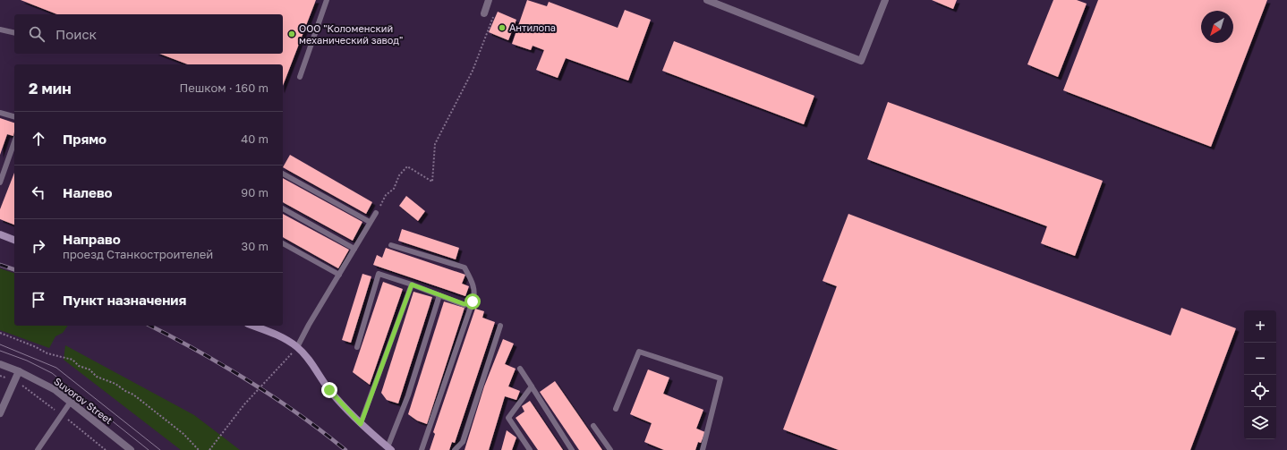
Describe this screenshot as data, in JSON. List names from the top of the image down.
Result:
{
  "streets": {
    "street": ["Suvorov Street"]
  },
  "places": ["Aнтилопа", "ООО \"Коломенский механический завод\""],
  "north": "bottom left",
  "page": {
    "search": "Поиск",
    "heading": ["2 мин", "Пешком · 160 m"],
    "list": [
      ["Прямо", "40 m"],
      ["Налево", "90 m"],
      ["Направо", "проезд Станкостроителей", "30 m"],
      "Пункт назначения"
    ],
    "map_buttons": ["+", "−"]
  }
}
